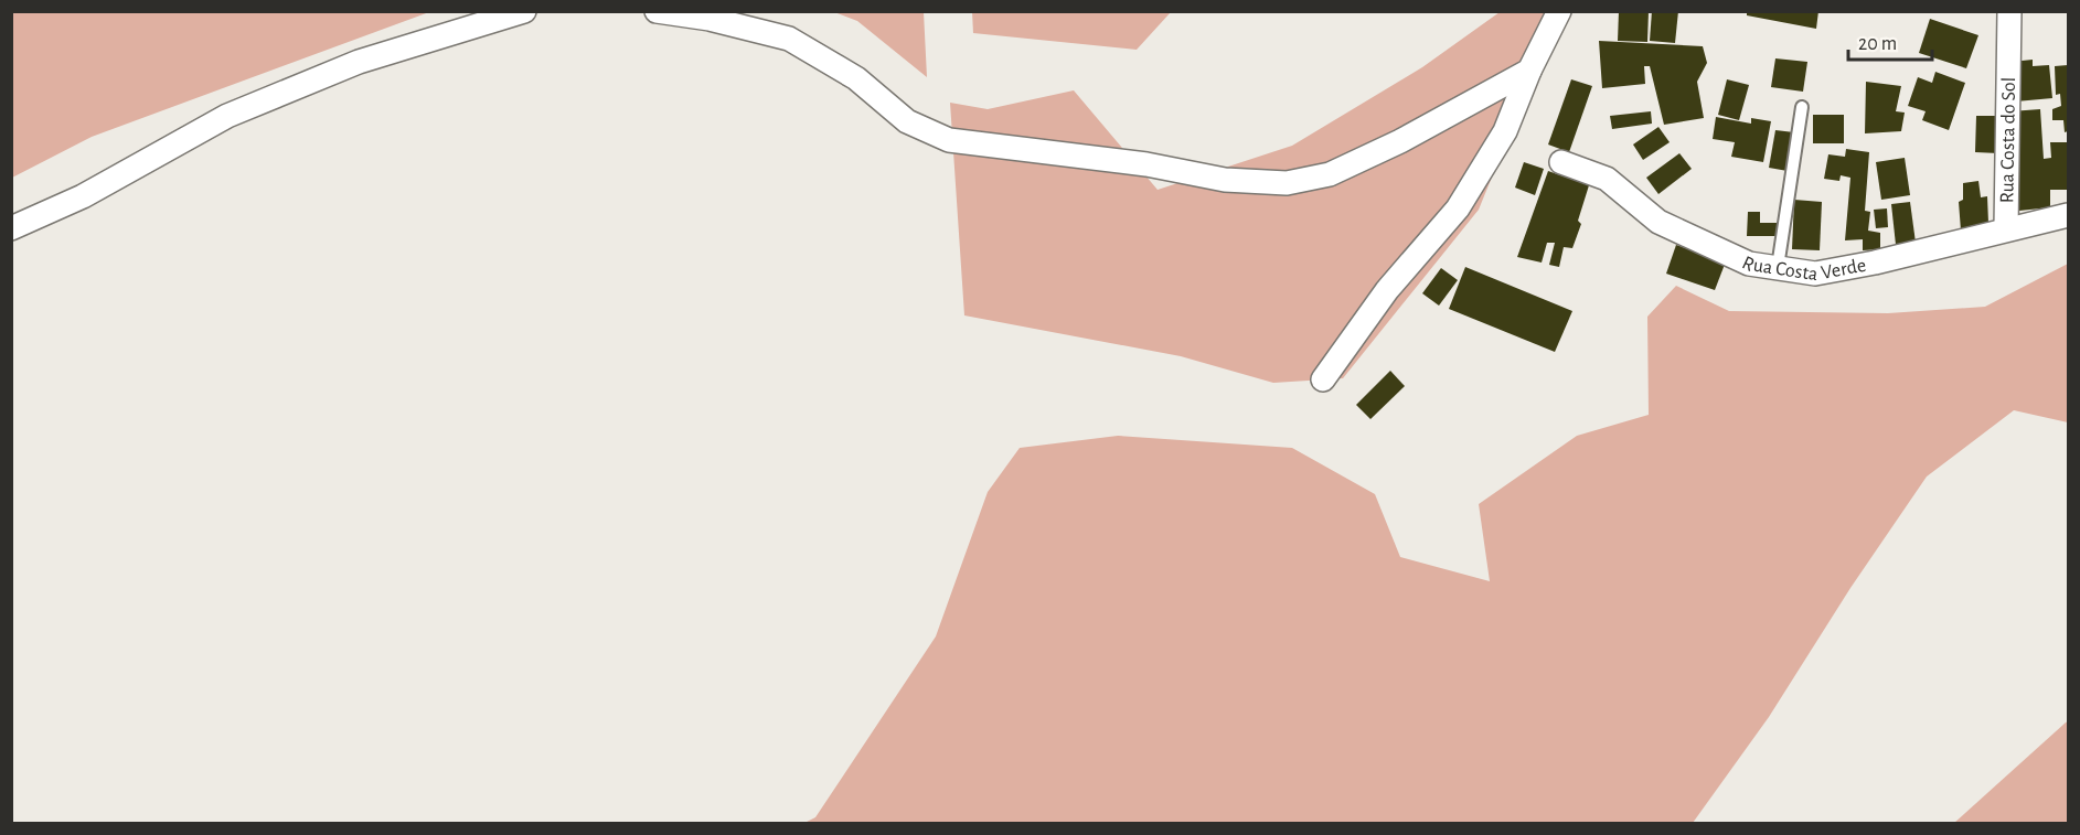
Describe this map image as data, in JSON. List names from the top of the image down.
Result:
{
  "streets": {
    "street": ["Rua Costa do Sol", "Rua Costa Verde"]
  },
  "crossings": [
    ["Rua Costa do Sol", "Rua Costa Verde"]
  ],
  "scale_bar": "20 m"
}
